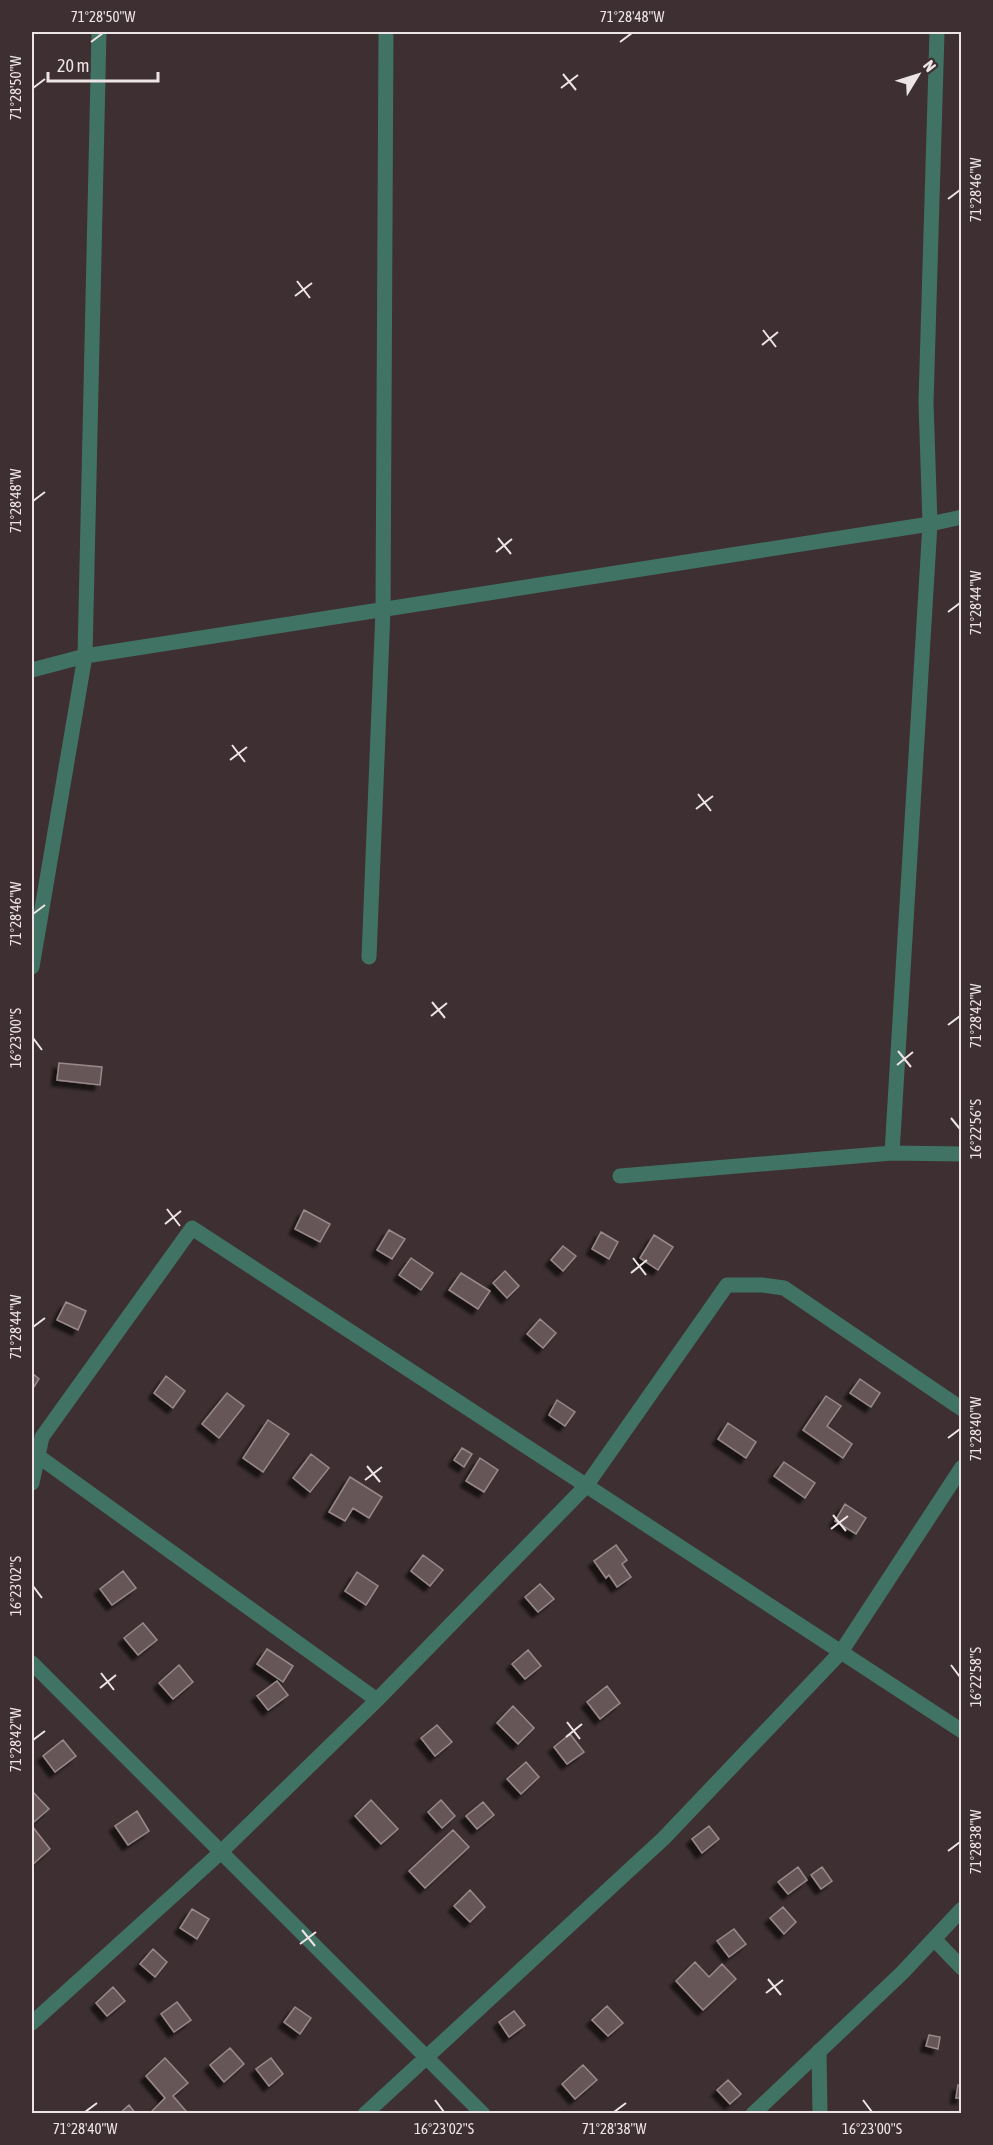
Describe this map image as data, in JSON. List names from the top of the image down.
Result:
{
  "scale_bar": "20 m",
  "north": "top right",
  "coordinates": [
    "71°28'50\"W",
    "71°28'48\"W",
    "71°28'46\"W",
    "71°28'44\"W",
    "71°28'42\"W",
    "16°23'00\"S",
    "16°22'56\"S",
    "71°28'40\"W",
    "16°23'02\"S",
    "16°22'58\"S",
    "71°28'38\"W"
  ]
}
